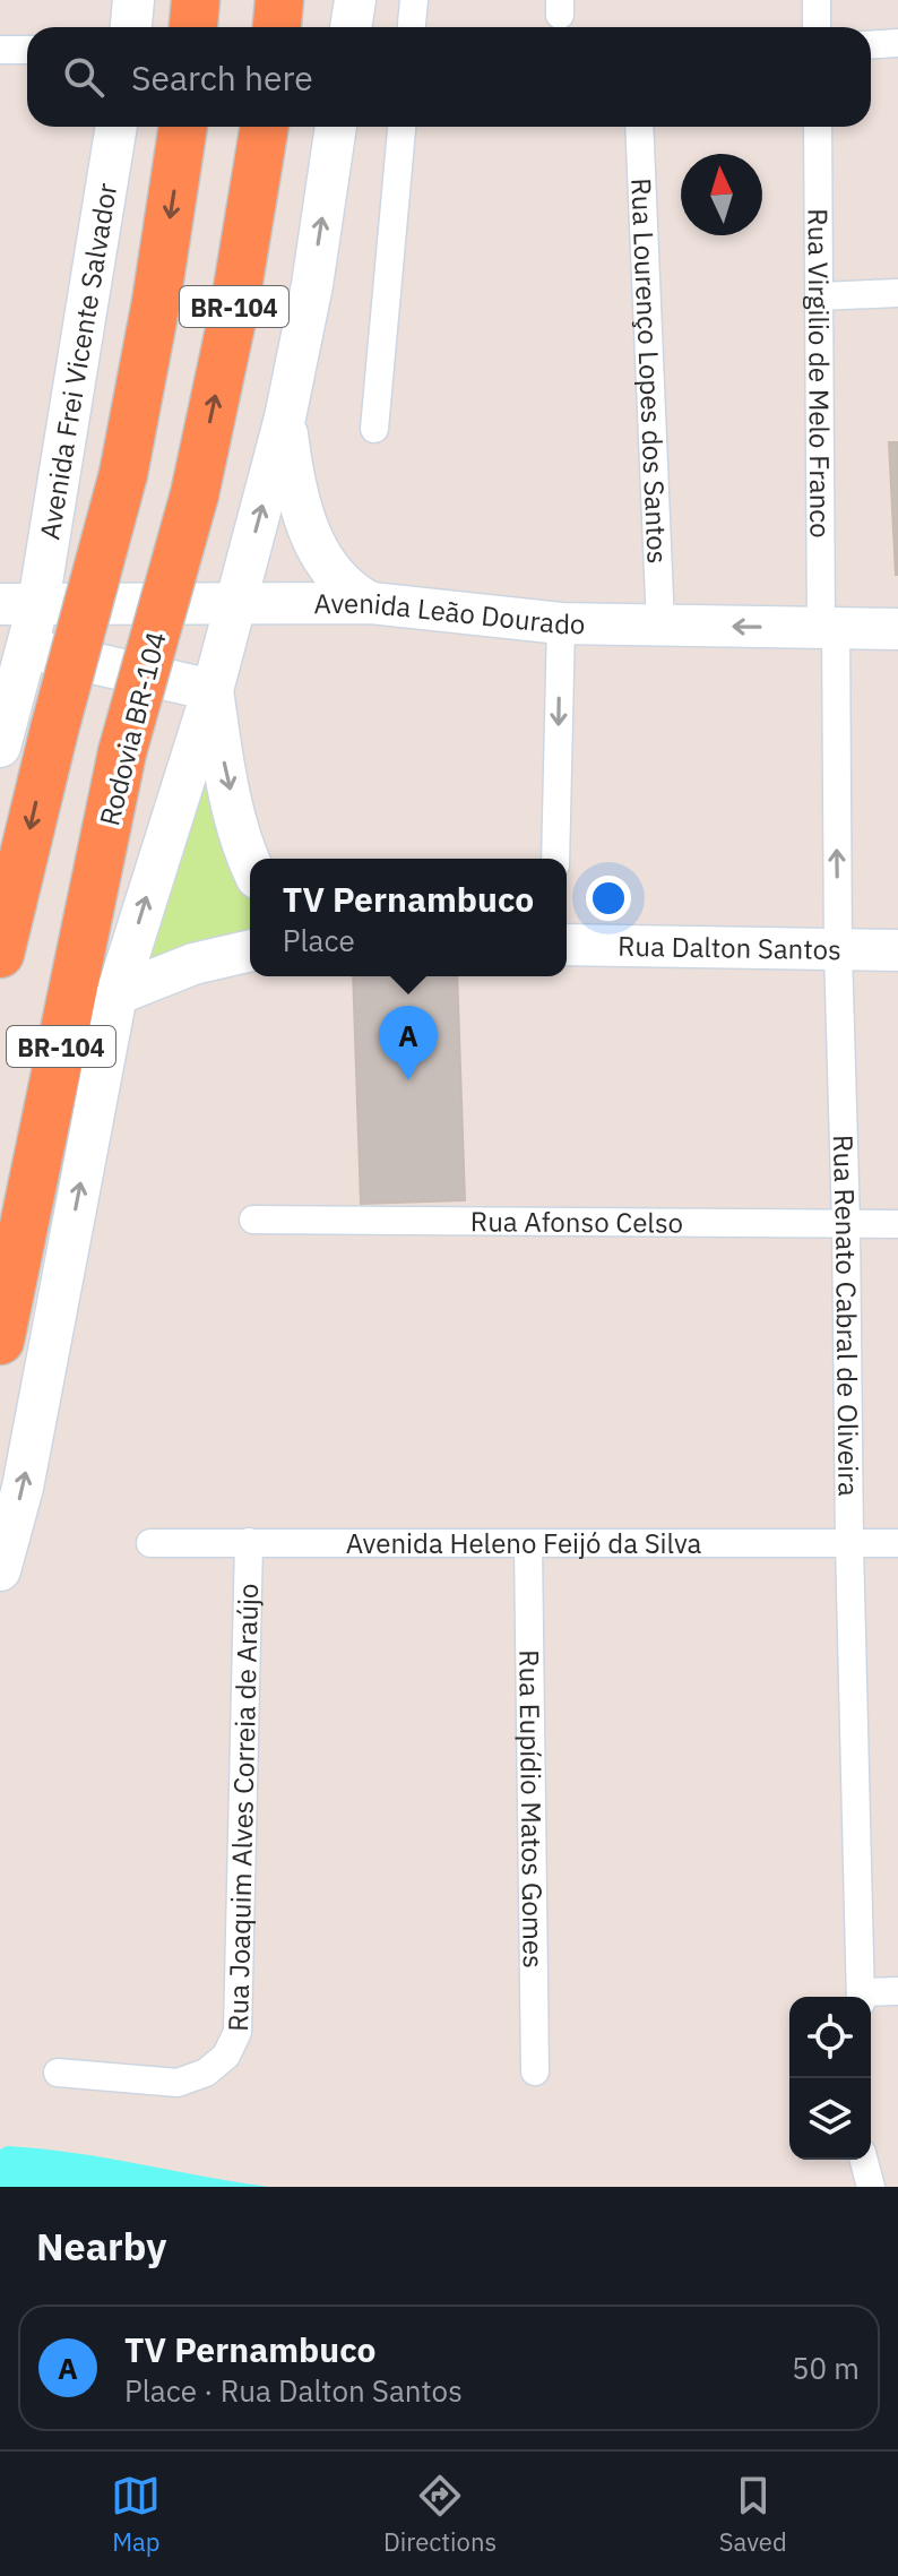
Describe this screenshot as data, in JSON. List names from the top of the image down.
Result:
{
  "streets": {
    "highway": ["BR-104", "Rodovia BR-104"],
    "main road": ["Avenida Frei Vicente Salvador", "Avenida Leão Dourado", "Rua Dalton Santos"],
    "street": [
      "Rua Lourenço Lopes dos Santos",
      "Rua Virgilio de Melo Franco",
      "Rua Afonso Celso",
      "Rua Renato Cabral de Oliveira",
      "Avenida Heleno Feijó da Silva",
      "Rua Joaquim Alves Correia de Araújo",
      "Rua Eupídio Matos Gomes"
    ]
  },
  "crossings": [
    ["Avenida Frei Vicente Salvador", "Avenida Leão Dourado"],
    ["Rua Lourenço Lopes dos Santos", "Avenida Leão Dourado"],
    ["Rua Virgilio de Melo Franco", "Avenida Leão Dourado"],
    ["Rua Virgilio de Melo Franco", "Rua Renato Cabral de Oliveira"],
    ["Avenida Leão Dourado", "Rua Renato Cabral de Oliveira"],
    ["Rua Dalton Santos", "Rua Renato Cabral de Oliveira"],
    ["Rua Afonso Celso", "Rua Renato Cabral de Oliveira"],
    ["Rua Renato Cabral de Oliveira", "Avenida Heleno Feijó da Silva"],
    ["Avenida Heleno Feijó da Silva", "Rua Joaquim Alves Correia de Araújo"],
    ["Avenida Heleno Feijó da Silva", "Rua Eupídio Matos Gomes"]
  ],
  "north": "top",
  "page": {
    "search": "Search here",
    "popup": ["TV Pernambuco", "Place"],
    "pins": "A",
    "heading": "Nearby",
    "list": [
      {
        "mark": "A",
        "name": "TV Pernambuco",
        "note": "Place · Rua Dalton Santos",
        "value": "50 m"
      }
    ],
    "nav": ["Map", "Directions", "Saved"]
  }
}
